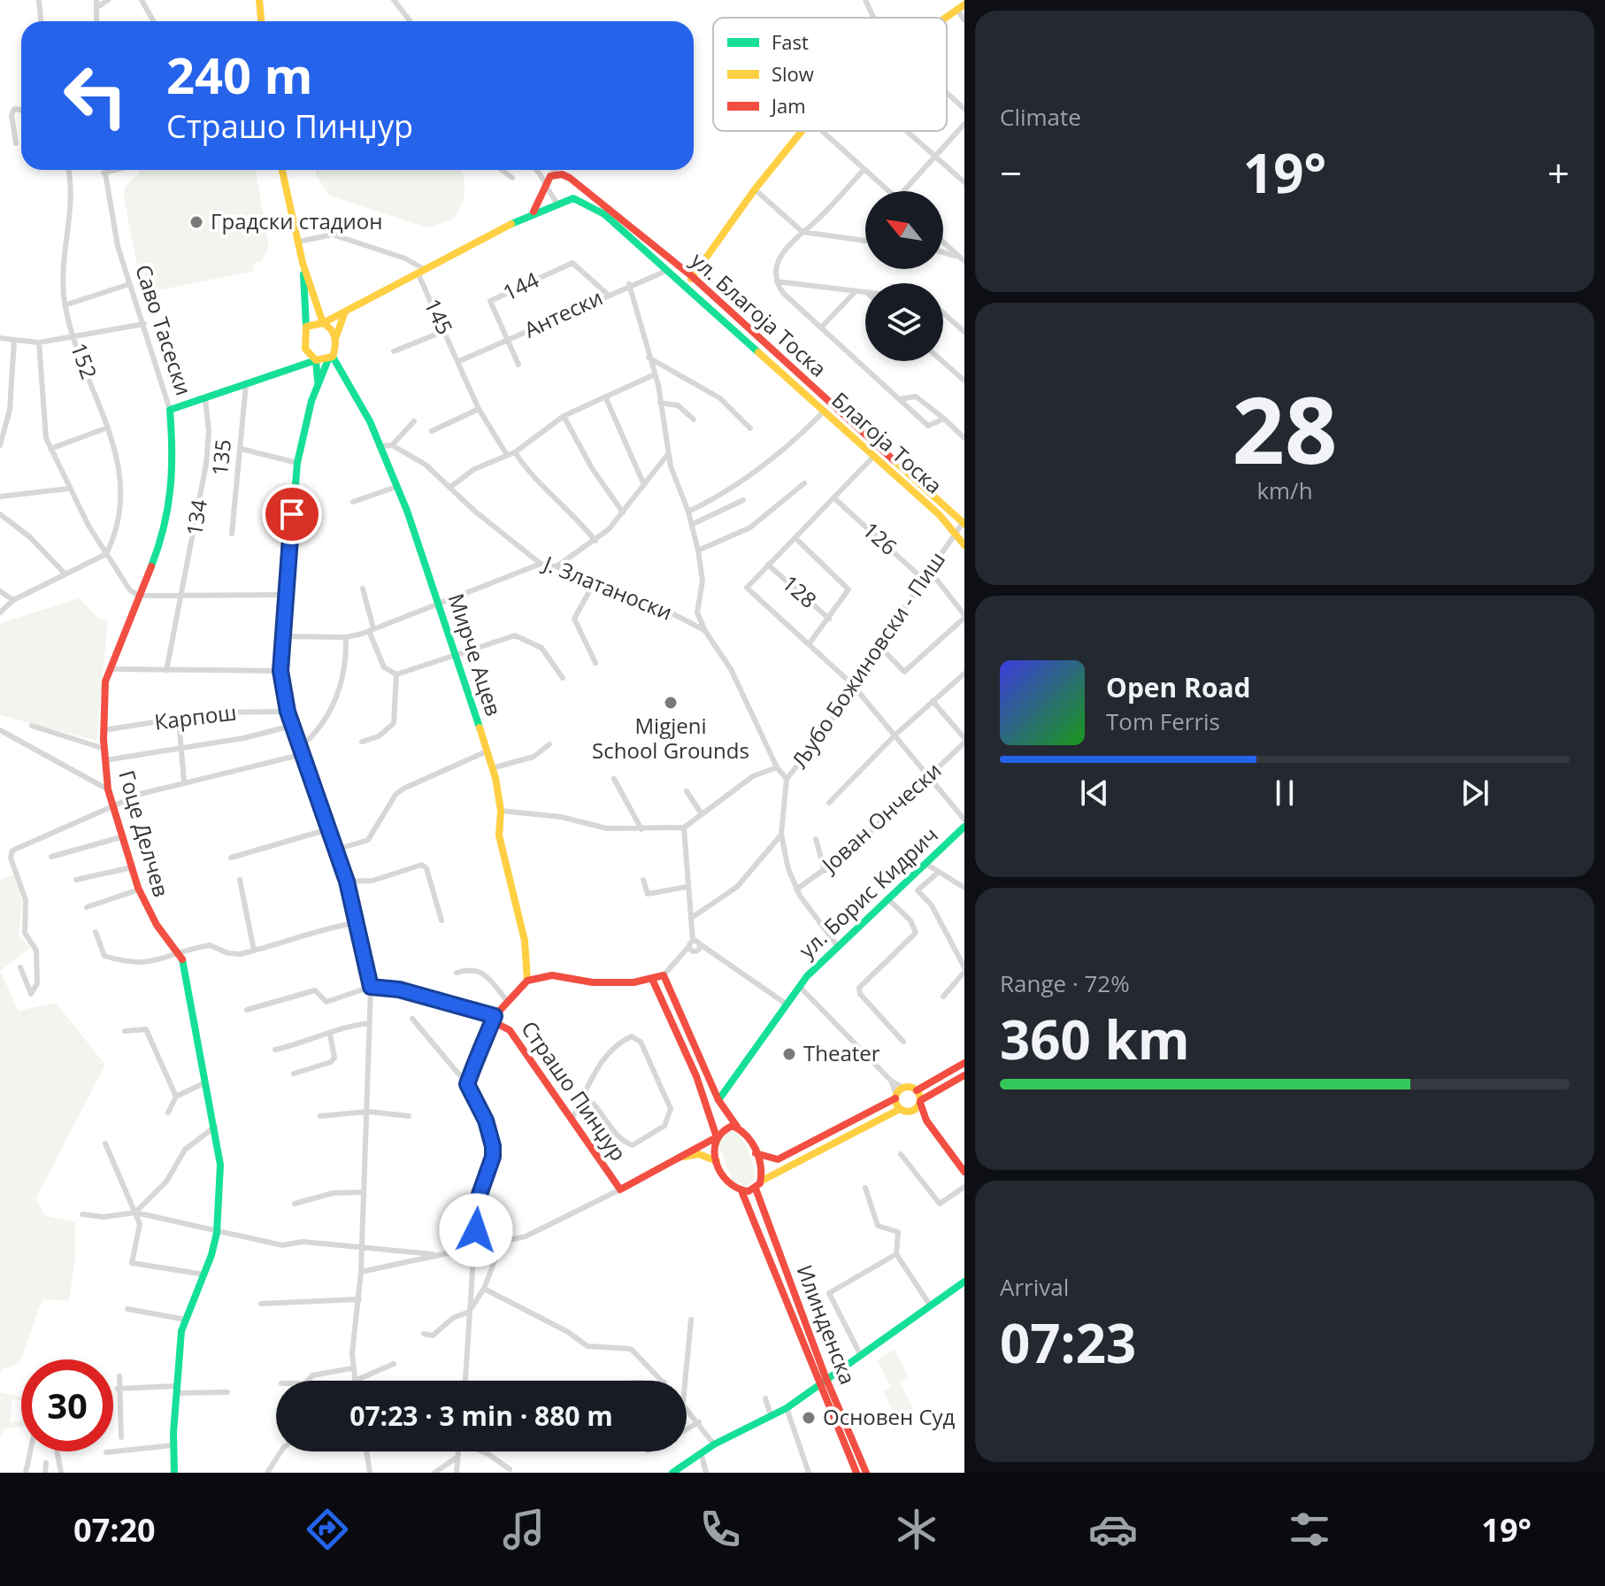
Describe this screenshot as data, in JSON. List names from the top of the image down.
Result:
{
  "streets": {
    "street": [
      "144",
      "Антески",
      "ул. Благоја Тоска",
      "145",
      "Саво Тасески",
      "152",
      "Благоја Тоска",
      "135",
      "134",
      "126",
      "Ј. Златаноски",
      "128",
      "Мирче Ацев",
      "Љубо Божиновски - Пиш",
      "Карпош",
      "Јован Ончески",
      "Гоце Делчев",
      "ул. Борис Кидрич",
      "Страшо Пинџур",
      "Илинденска"
    ]
  },
  "crossings": [
    ["144", "Антески"],
    ["Антески", "145"],
    ["Антески", "Благоја Тоска"],
    ["ул. Благоја Тоска", "Благоја Тоска"],
    ["ул. Благоја Тоска", "Љубо Божиновски - Пиш"],
    ["Саво Тасески", "Гоце Делчев"],
    ["Благоја Тоска", "Љубо Божиновски - Пиш"],
    ["126", "Љубо Божиновски - Пиш"],
    ["Љубо Божиновски - Пиш", "Јован Ончески"],
    ["Љубо Божиновски - Пиш", "ул. Борис Кидрич"],
    ["Карпош", "Гоце Делчев"]
  ],
  "places": [
    "Градски стадион",
    "Migjeni School Grounds",
    "Theater",
    "Основен Суд"
  ],
  "legend": ["Fast", "Slow", "Jam"],
  "north": "top left",
  "page": {
    "tile": [
      "Climate",
      ["28", "km/h"],
      ["Range · 72%", "360 km"],
      ["Arrival", "07:23"]
    ],
    "turn": ["240 m", "Страшо Пинџур"],
    "heat": ["−", "19°", "+"],
    "song": ["Open Road", "Tom Ferris"],
    "limit": "30",
    "trip": "07:23 · 3 min · 880 m",
    "tabs": ["07:20", "19°"]
  }
}
